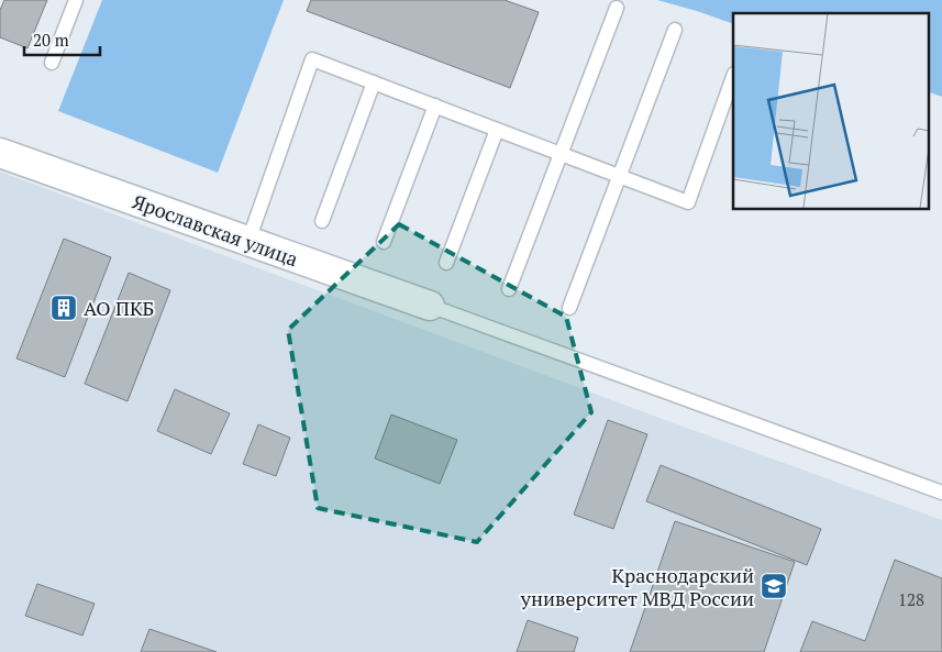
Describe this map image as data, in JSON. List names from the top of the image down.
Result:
{
  "streets": {
    "street": ["Ярославская улица"]
  },
  "places": {
    "building": ["АО ПКБ"],
    "school or university": ["Краснодарский университет МВД России"]
  },
  "house_numbers": ["128"],
  "scale_bar": "20 m"
}
